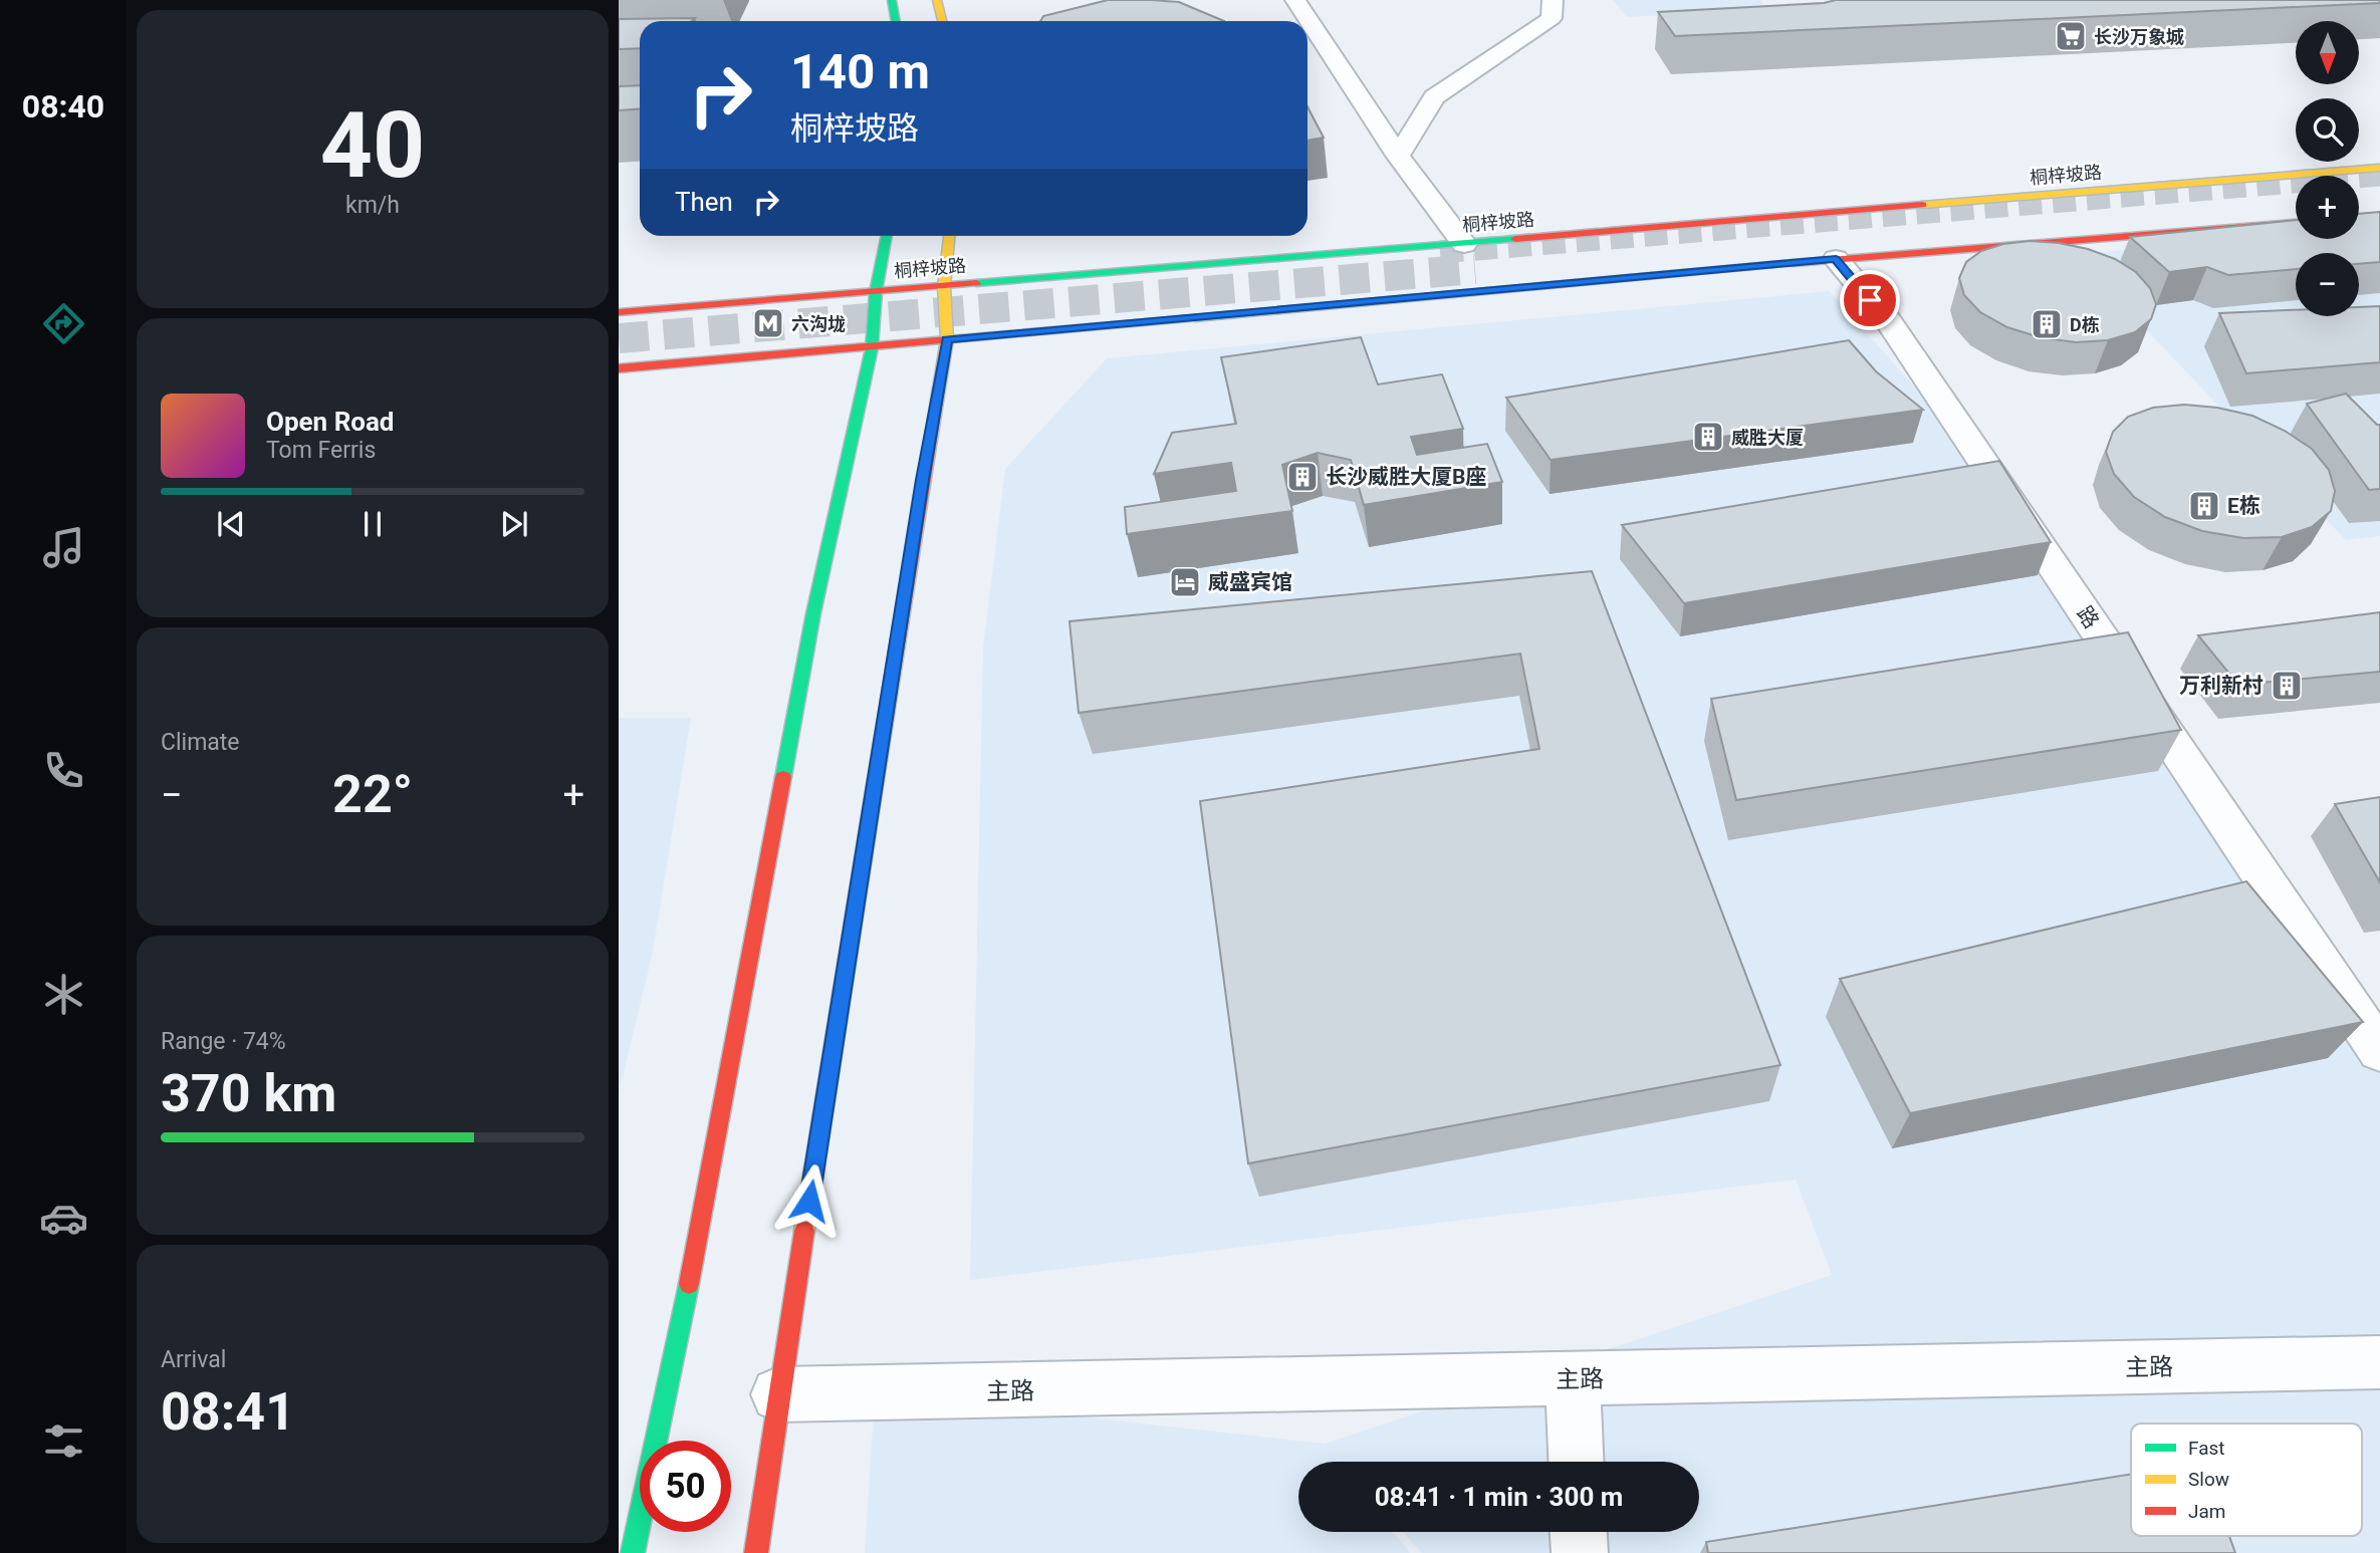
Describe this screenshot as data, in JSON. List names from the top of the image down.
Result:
{
  "streets": {
    "main road": ["桐梓坡路"],
    "street": ["路", "主路"]
  },
  "places": {
    "supermarket": ["长沙万象城"],
    "metro station": ["六沟垅"],
    "building": [
      "D栋",
      "威胜大厦",
      "长沙威胜大厦B座",
      "E栋",
      "万利新村"
    ],
    "hotel": ["威盛宾馆"]
  },
  "legend": ["Fast", "Slow", "Jam"],
  "north": "bottom",
  "page": {
    "tabs": "08:40",
    "tile": [
      ["40", "km/h"],
      "Climate",
      ["Range · 74%", "370 km"],
      ["Arrival", "08:41"]
    ],
    "map_buttons": ["+", "−"],
    "turn": ["140 m", "桐梓坡路"],
    "then": "Then",
    "song": ["Open Road", "Tom Ferris"],
    "heat": ["−", "22°", "+"],
    "limit": "50",
    "trip": "08:41 · 1 min · 300 m"
  }
}
